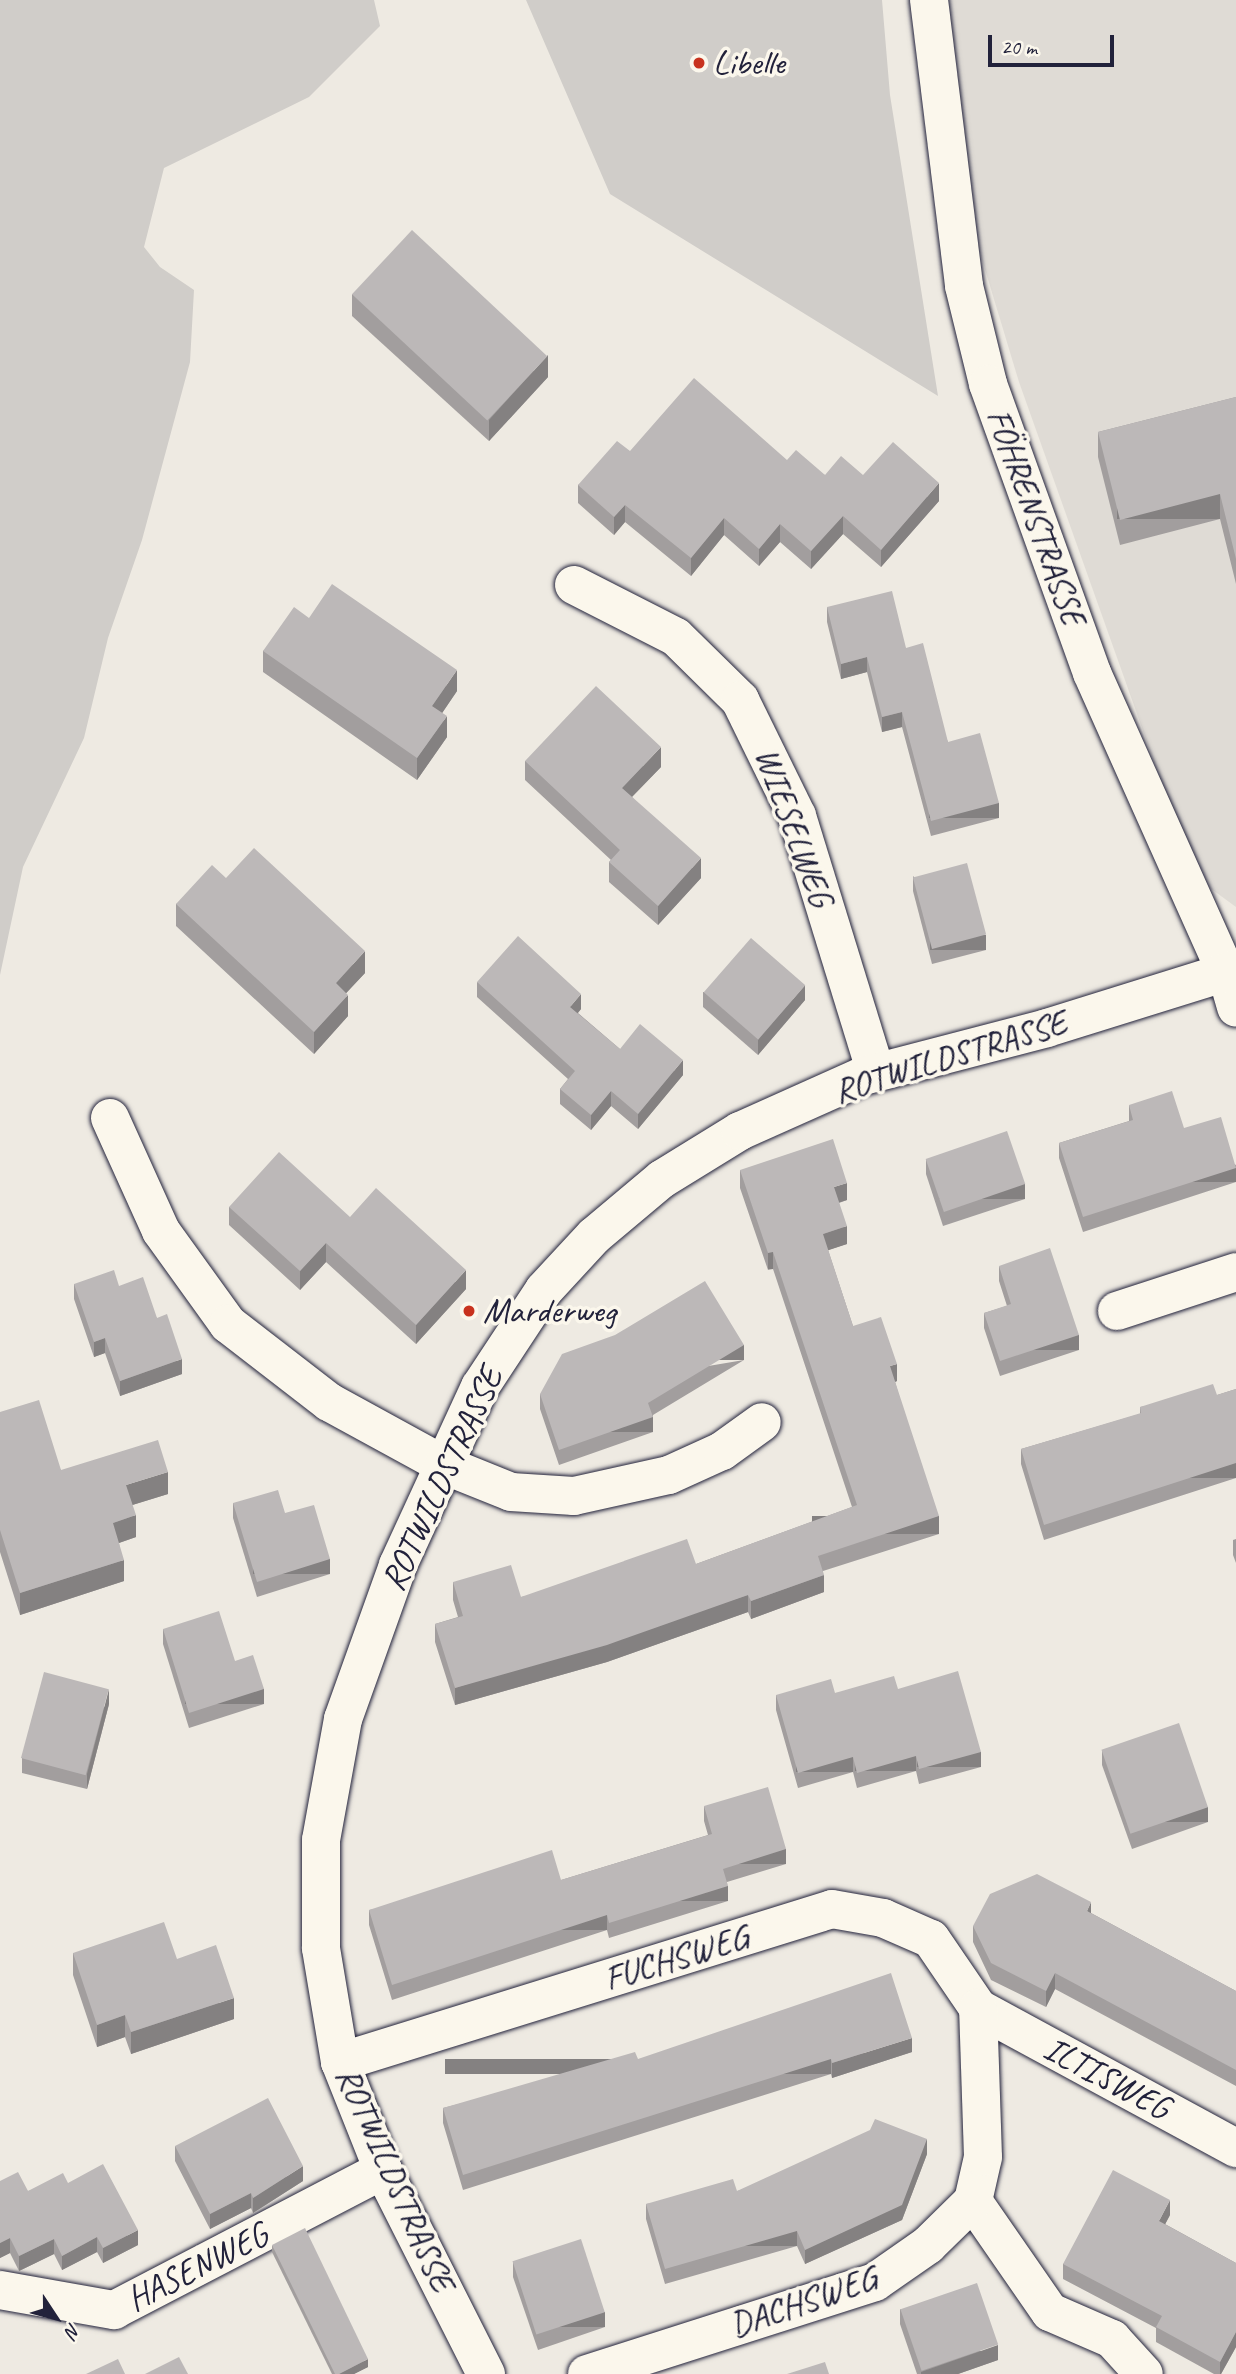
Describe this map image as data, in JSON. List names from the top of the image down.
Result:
{
  "streets": {
    "street": [
      "FÖHRENSTRASSE",
      "WIESELWEG",
      "ROTWILDSTRASSE",
      "FUCHSWEG",
      "ILTISWEG",
      "HASENWEG",
      "DACHSWEG"
    ]
  },
  "crossings": [
    ["FÖHRENSTRASSE", "ROTWILDSTRASSE"],
    ["WIESELWEG", "ROTWILDSTRASSE"],
    ["ROTWILDSTRASSE", "FUCHSWEG"],
    ["ROTWILDSTRASSE", "HASENWEG"],
    ["FUCHSWEG", "ILTISWEG"]
  ],
  "places": ["Libelle", "Marderweg"],
  "scale_bar": "20 m",
  "north": "bottom right"
}
